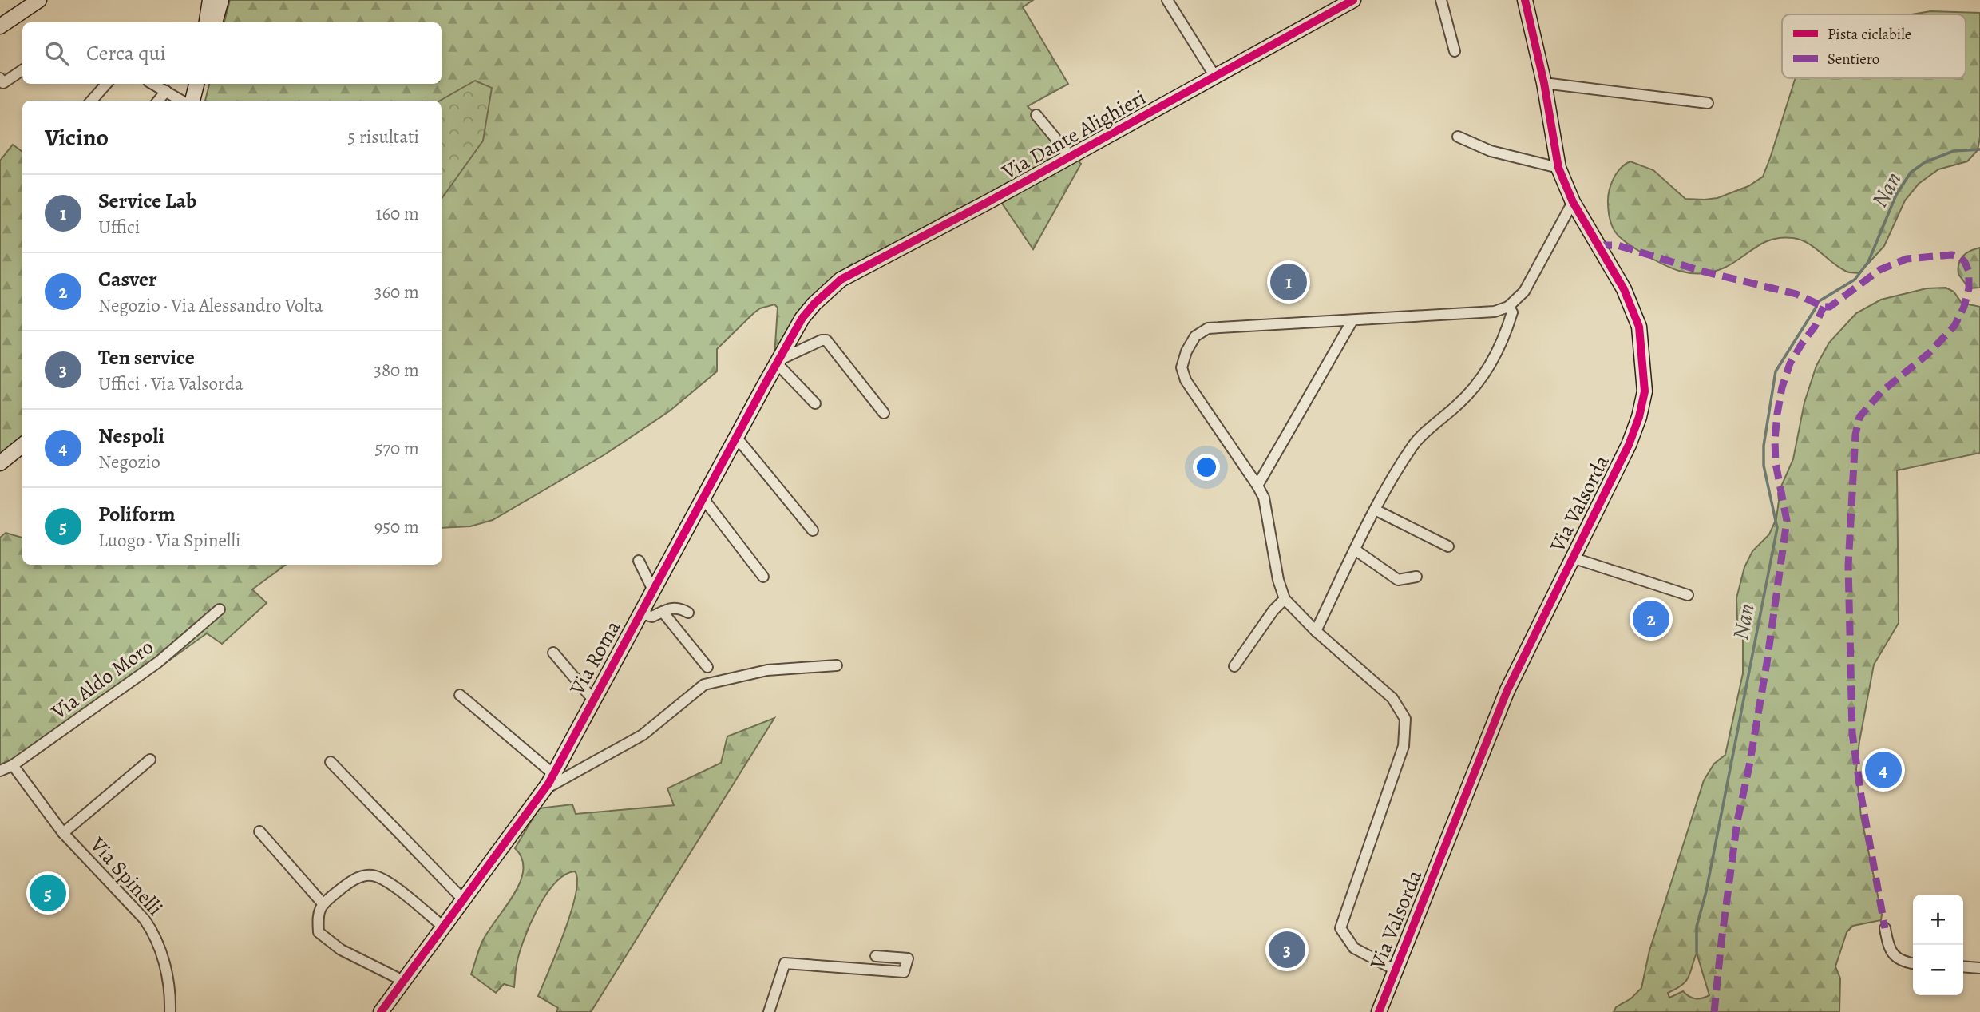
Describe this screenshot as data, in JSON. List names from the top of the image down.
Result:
{
  "streets": {
    "street": [
      "Via Dante Alighieri",
      "Via Valsorda",
      "Via Roma",
      "Via Aldo Moro",
      "Via Spinelli"
    ]
  },
  "crossings": [
    ["Via Dante Alighieri", "Via Roma"],
    ["Via Aldo Moro", "Via Spinelli"]
  ],
  "water": ["Nan"],
  "legend": ["Pista ciclabile", "Sentiero"],
  "page": {
    "search": "Cerca qui",
    "heading": ["Vicino", "5 risultati"],
    "list": [
      {
        "mark": "1",
        "name": "Service Lab",
        "note": "Uffici",
        "value": "160 m"
      },
      {
        "mark": "2",
        "name": "Casver",
        "note": "Negozio · Via Alessandro Volta",
        "value": "360 m"
      },
      {
        "mark": "3",
        "name": "Ten service",
        "note": "Uffici · Via Valsorda",
        "value": "380 m"
      },
      {
        "mark": "4",
        "name": "Nespoli",
        "note": "Negozio",
        "value": "570 m"
      },
      {
        "mark": "5",
        "name": "Poliform",
        "note": "Luogo · Via Spinelli",
        "value": "950 m"
      }
    ],
    "pins": [
      "1",
      "2",
      "4",
      "5",
      "3"
    ],
    "map_buttons": ["+", "−"]
  }
}
